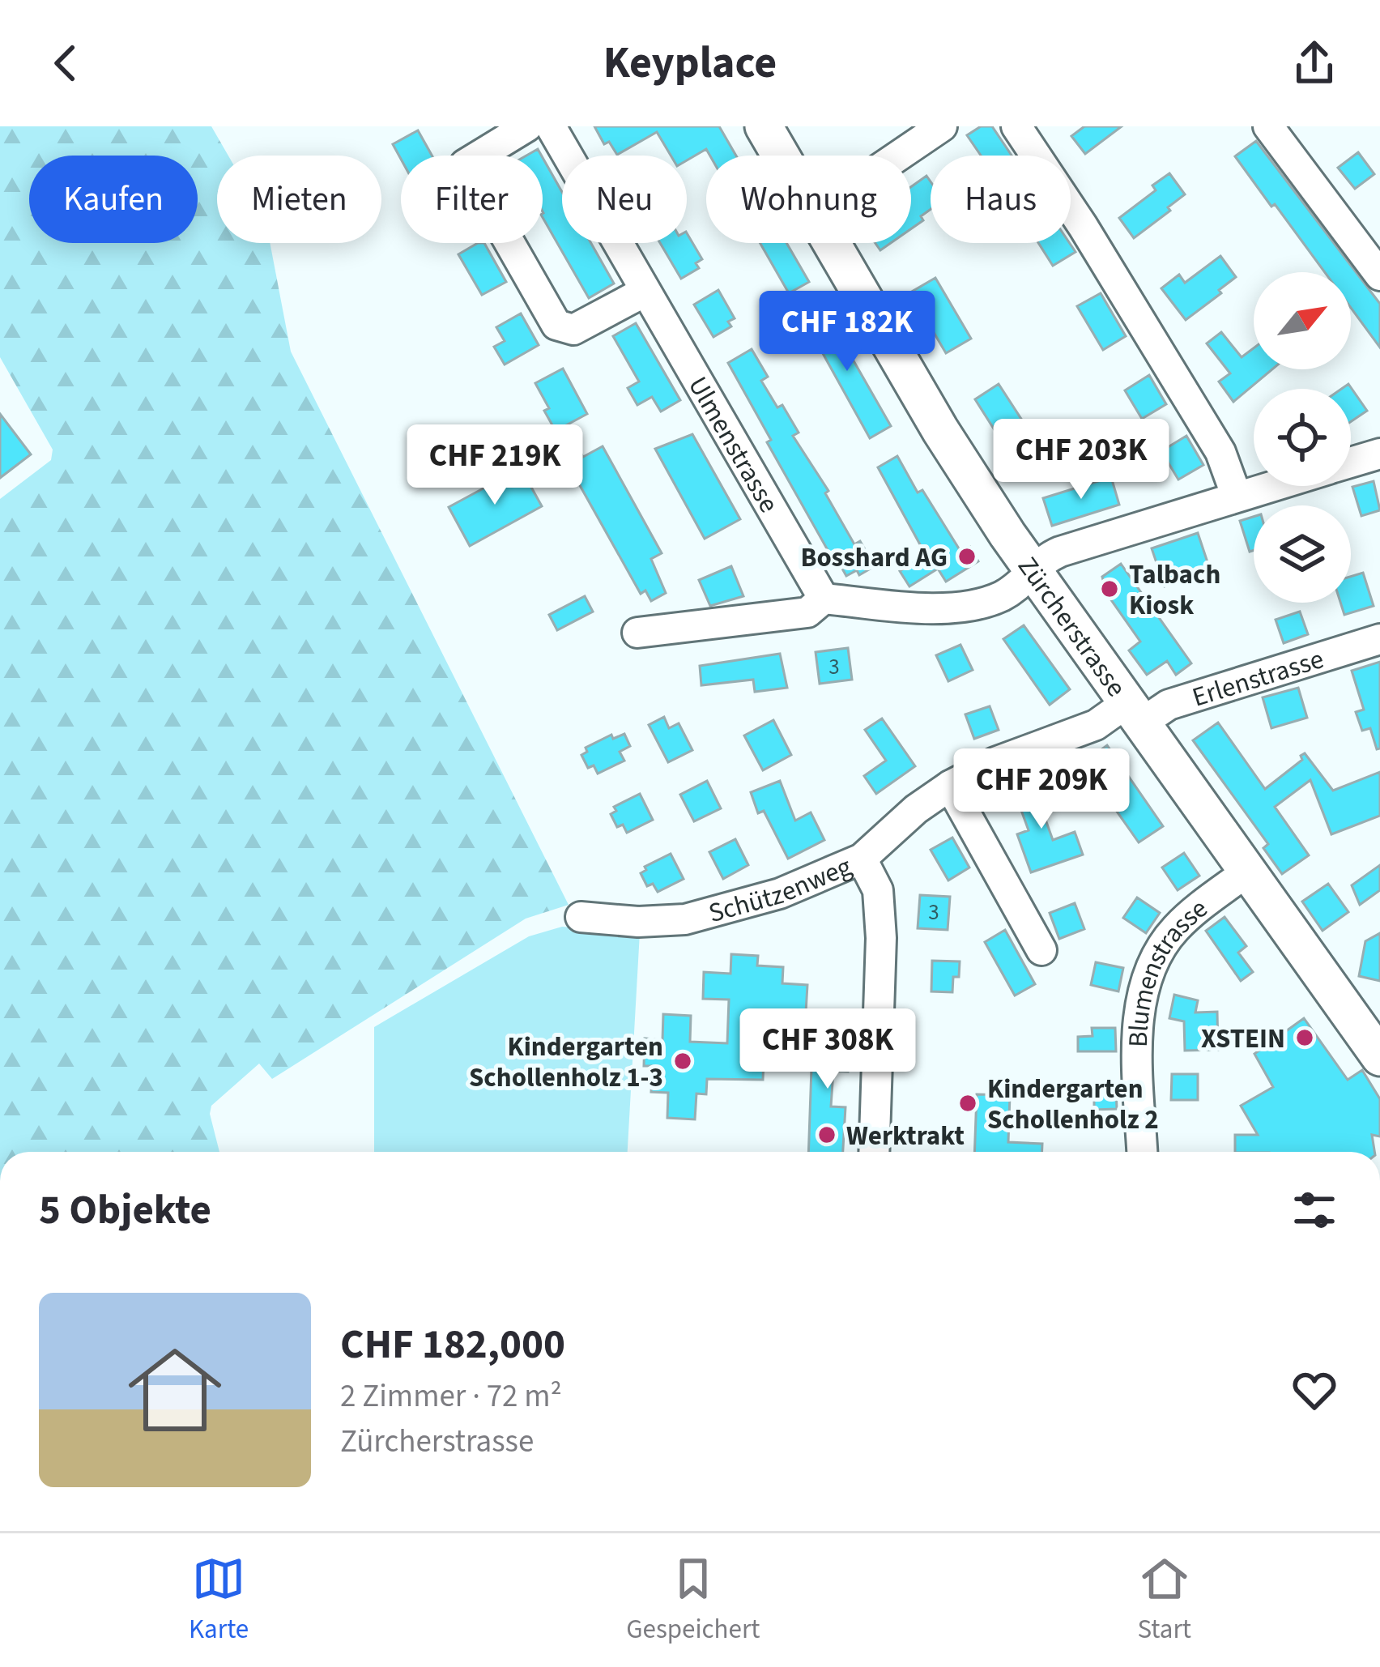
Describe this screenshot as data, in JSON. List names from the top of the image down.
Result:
{
  "streets": {
    "main road": ["Zürcherstrasse"],
    "street": [
      "Ulmenstrasse",
      "Erlenstrasse",
      "Schützenweg",
      "Blumenstrasse"
    ]
  },
  "crossings": [
    ["Zürcherstrasse", "Erlenstrasse"],
    ["Zürcherstrasse", "Schützenweg"],
    ["Zürcherstrasse", "Blumenstrasse"],
    ["Erlenstrasse", "Schützenweg"]
  ],
  "places": [
    "Bosshard AG",
    "Talbach Kiosk",
    "XSTEIN",
    "Kindergarten Schollenholz 1-3",
    "Kindergarten Schollenholz 2",
    "Werktrakt"
  ],
  "house_numbers": ["3", "3"],
  "north": "top right",
  "page": {
    "header": "Keyplace",
    "chip": [
      "Kaufen",
      "Mieten",
      "Filter",
      "Neu",
      "Wohnung",
      "Haus"
    ],
    "price": [
      "CHF 182K",
      "CHF 203K",
      "CHF 219K",
      "CHF 209K",
      "CHF 308K"
    ],
    "heading": "5 Objekte",
    "list": [
      {
        "name": "CHF 182,000",
        "note": "2 Zimmer · 72 m² · Zürcherstrasse"
      }
    ],
    "tabs": ["Karte", "Gespeichert", "Start"]
  }
}
